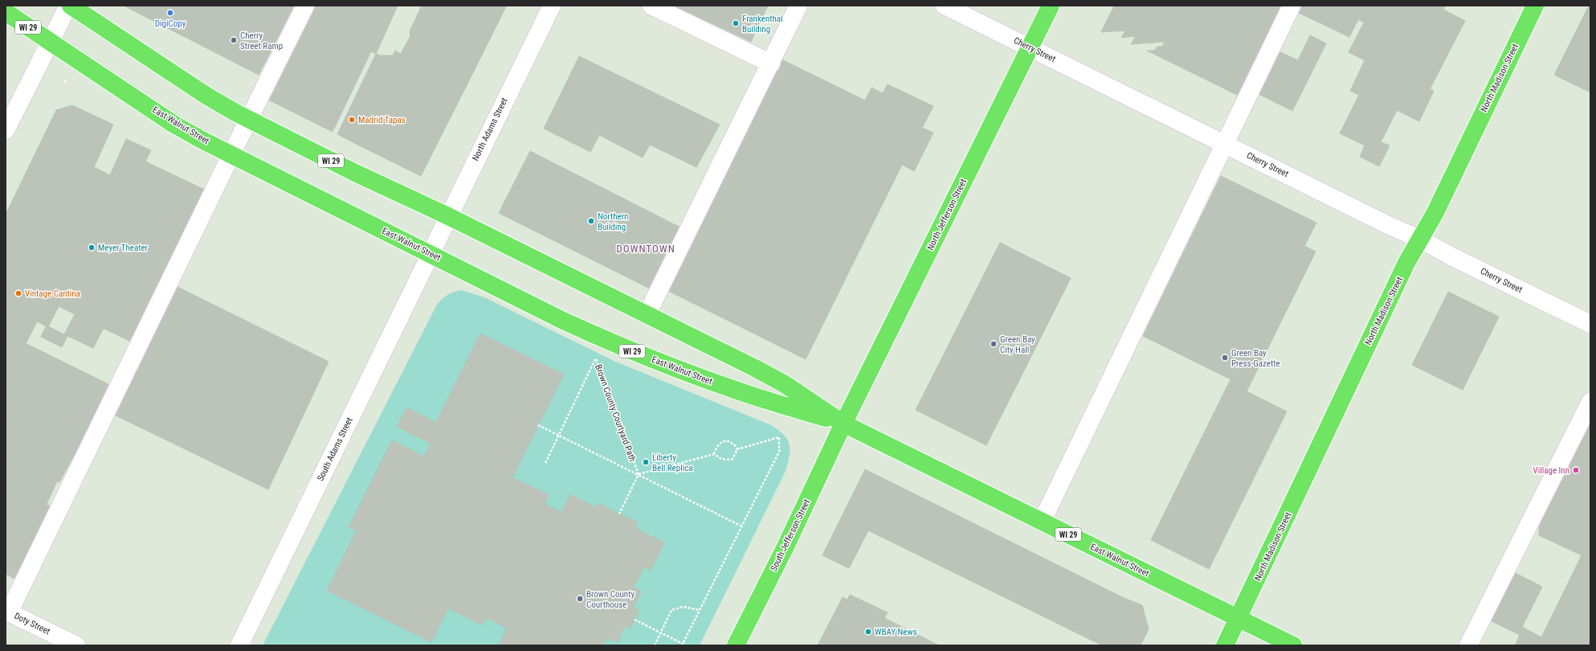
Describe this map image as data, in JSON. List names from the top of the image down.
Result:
{
  "streets": {
    "main road": [
      "WI 29",
      "North Madison Street",
      "East Walnut Street",
      "North Jefferson Street",
      "South Jefferson Street"
    ],
    "street": [
      "Cherry Street",
      "North Adams Street",
      "South Adams Street",
      "Doty Street"
    ],
    "path": ["Brown County Courtyard Path"]
  },
  "crossings": [
    ["Cherry Street", "North Madison Street"],
    ["Cherry Street", "North Jefferson Street"],
    ["North Madison Street", "East Walnut Street"],
    ["East Walnut Street", "North Adams Street"],
    ["East Walnut Street", "North Jefferson Street"],
    ["East Walnut Street", "South Adams Street"],
    ["East Walnut Street", "South Jefferson Street"],
    ["North Adams Street", "South Adams Street"],
    ["North Jefferson Street", "South Jefferson Street"]
  ],
  "districts": ["DOWNTOWN"],
  "places": [
    "DigiCopy",
    "Frankenthal Building",
    "Cherry Street Ramp",
    "Madrid Tapas",
    "Northern Building",
    "Meyer Theater",
    "Vintage Cantina",
    "Green Bay City Hall",
    "Green Bay Press-Gazette",
    "Liberty Bell Replica",
    "Village Inn",
    "Brown County Courthouse",
    "WBAY News"
  ]
}
